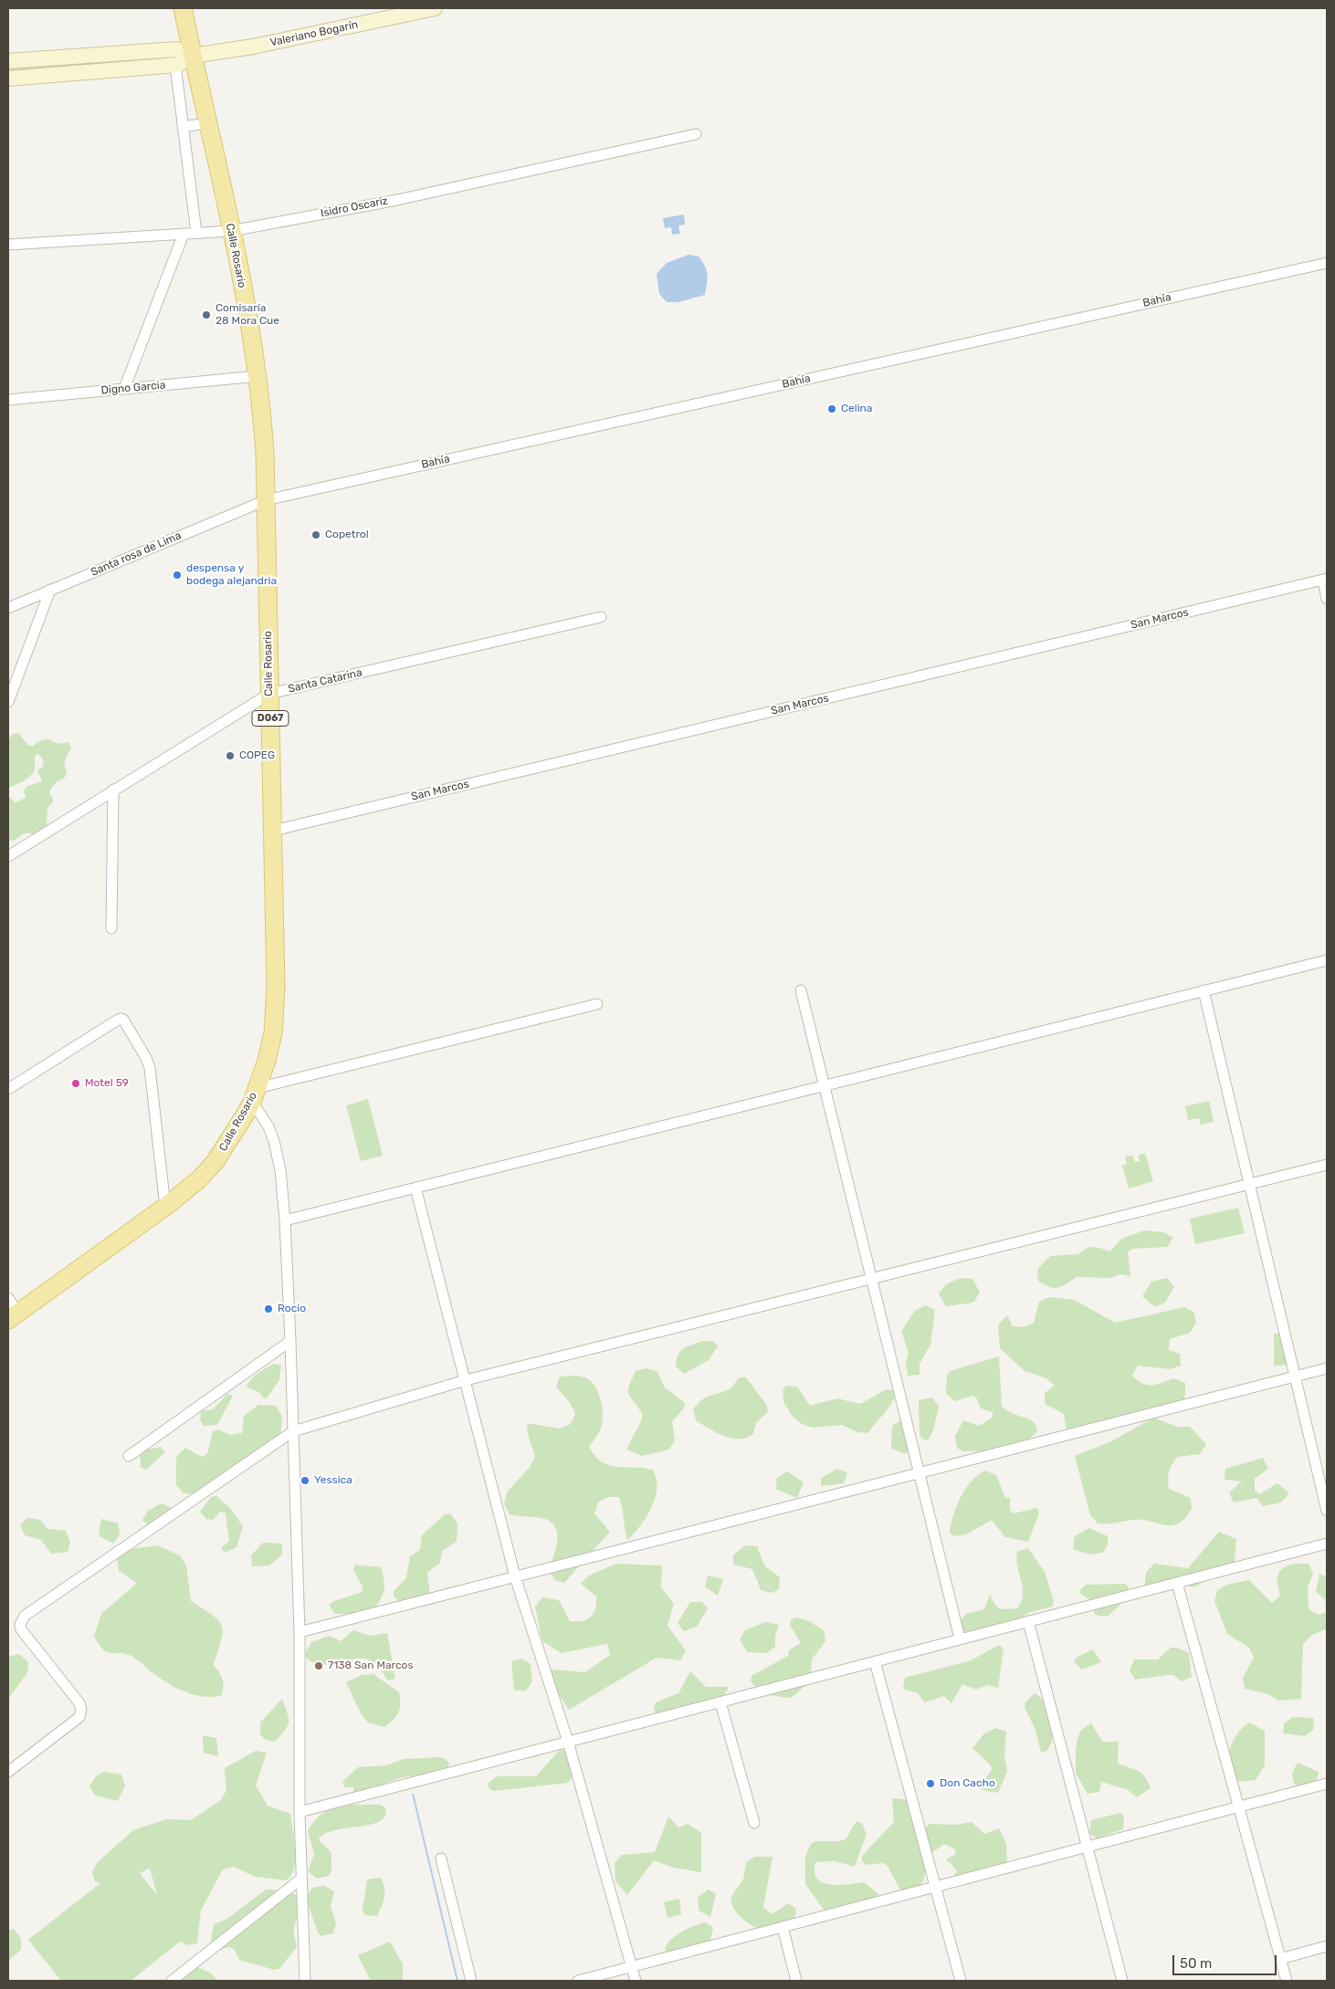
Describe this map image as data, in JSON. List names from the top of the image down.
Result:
{
  "streets": {
    "main road": ["Calle Rosario", "D067"],
    "street": [
      "Valeriano Bogarín",
      "Isidro Oscariz",
      "Bahía",
      "Digno Garcia",
      "Santa rosa de Lima",
      "San Marcos",
      "Santa Catarina"
    ]
  },
  "crossings": [
    ["Valeriano Bogarín", "Calle Rosario"],
    ["Isidro Oscariz", "Calle Rosario"],
    ["Calle Rosario", "Bahía"],
    ["Calle Rosario", "Digno Garcia"],
    ["Calle Rosario", "Santa rosa de Lima"],
    ["Calle Rosario", "San Marcos"],
    ["Calle Rosario", "Santa Catarina"],
    ["Bahía", "Santa rosa de Lima"]
  ],
  "places": [
    "Comisaría 28 Mora Cue",
    "Celina",
    "Copetrol",
    "despensa y bodega alejandria",
    "COPEG",
    "Motel 59",
    "Rocio",
    "Yessica",
    "7138 San Marcos",
    "Don Cacho"
  ],
  "scale_bar": "50 m"
}
